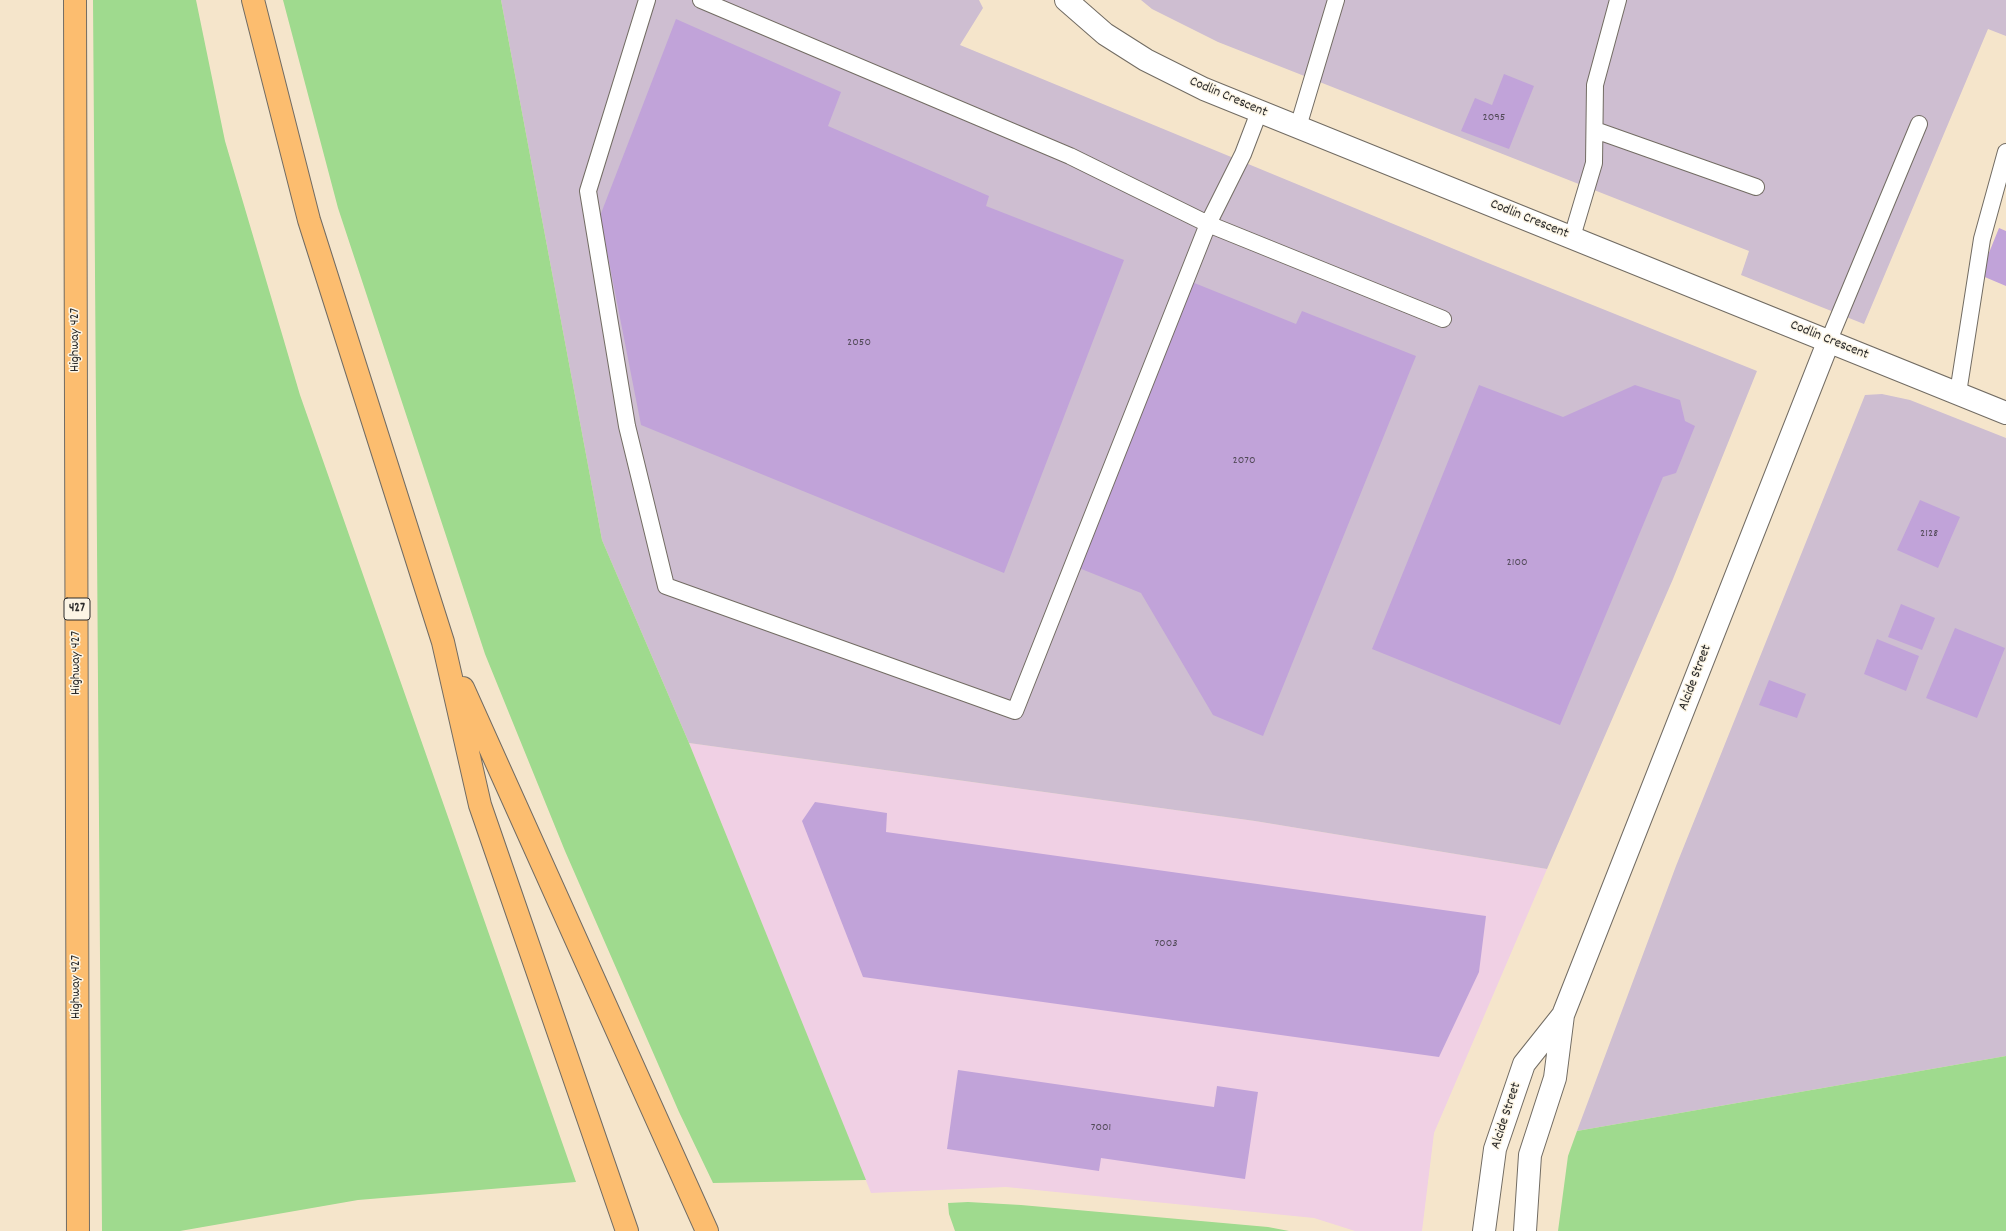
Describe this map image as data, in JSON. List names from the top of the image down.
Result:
{
  "streets": {
    "highway": ["Highway 427", "427"],
    "street": ["Codlin Crescent", "Alcide Street"]
  },
  "crossings": [
    ["Codlin Crescent", "Alcide Street"]
  ],
  "house_numbers": [
    "2095",
    "2050",
    "2070",
    "2128",
    "2100",
    "7003",
    "7001"
  ]
}
